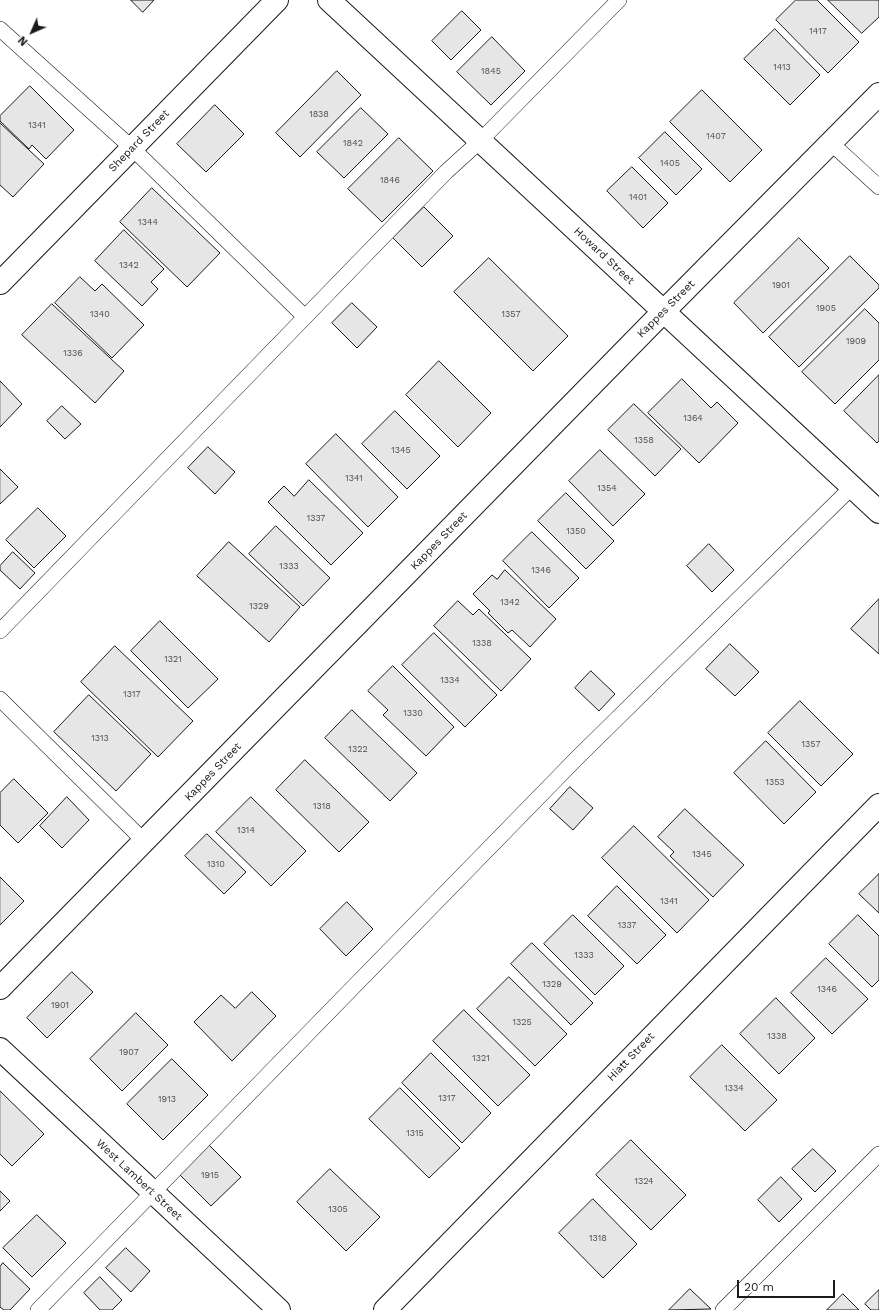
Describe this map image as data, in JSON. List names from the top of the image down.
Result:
{
  "streets": {
    "street": [
      "Shepard Street",
      "Howard Street",
      "Kappes Street",
      "Hiatt Street",
      "West Lambert Street"
    ]
  },
  "crossings": [
    ["Howard Street", "Kappes Street"]
  ],
  "house_numbers": [
    "1417",
    "1413",
    "1845",
    "1838",
    "1341",
    "1407",
    "1842",
    "1405",
    "1846",
    "1401",
    "1344",
    "1342",
    "1901",
    "1905",
    "1340",
    "1357",
    "1909",
    "1336",
    "1364",
    "1358",
    "1345",
    "1341",
    "1354",
    "1337",
    "1350",
    "1333",
    "1346",
    "1342",
    "1329",
    "1338",
    "1321",
    "1334",
    "1317",
    "1330",
    "1313",
    "1357",
    "1322",
    "1353",
    "1318",
    "1314",
    "1345",
    "1310",
    "1341",
    "1337",
    "1333",
    "1329",
    "1346",
    "1901",
    "1325",
    "1338",
    "1907",
    "1321",
    "1334",
    "1317",
    "1913",
    "1315",
    "1915",
    "1324",
    "1305",
    "1318"
  ],
  "scale_bar": "20 m",
  "north": "bottom left"
}
